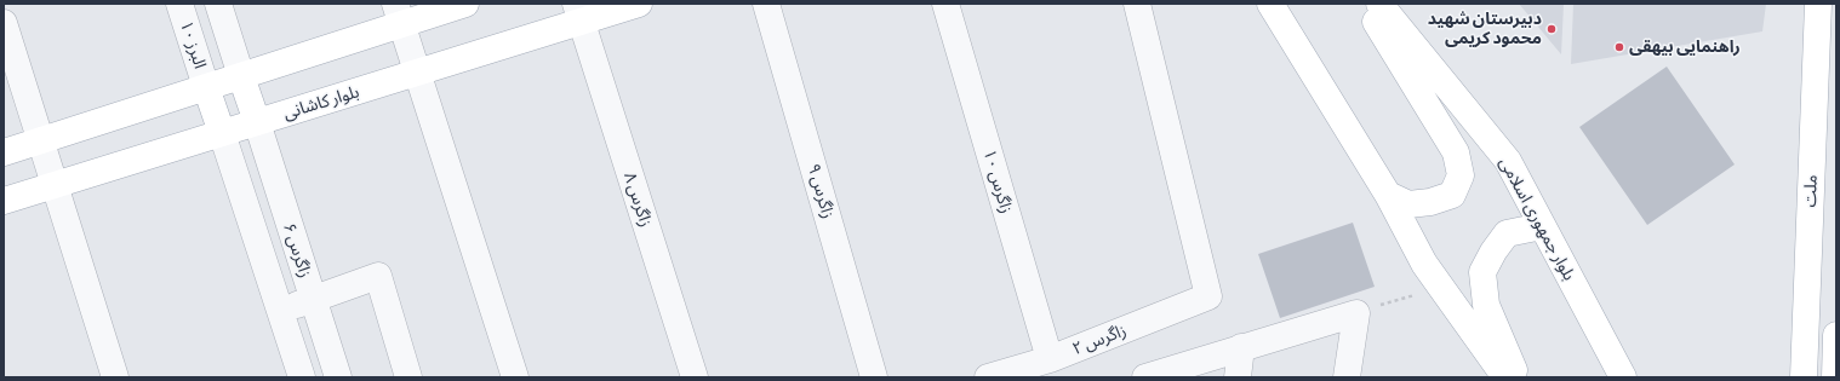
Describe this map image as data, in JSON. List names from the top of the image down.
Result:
{
  "streets": {
    "main road": ["بلوار کاشانی", "ملت", "بلوار جمهوری اسلامی"],
    "street": [
      "البرز ۱۰",
      "زاگرس ۱۰",
      "زاگرس ۹",
      "زاگرس ۸",
      "زاگرس ۶",
      "زاگرس ۲"
    ]
  },
  "crossings": [
    ["بلوار کاشانی", "زاگرس ۸"],
    ["بلوار کاشانی", "زاگرس ۶"],
    ["زاگرس ۱۰", "زاگرس ۲"]
  ],
  "places": ["دبیرستان شهید محمود کریمی", "راهنمایی بیهقی"]
}
